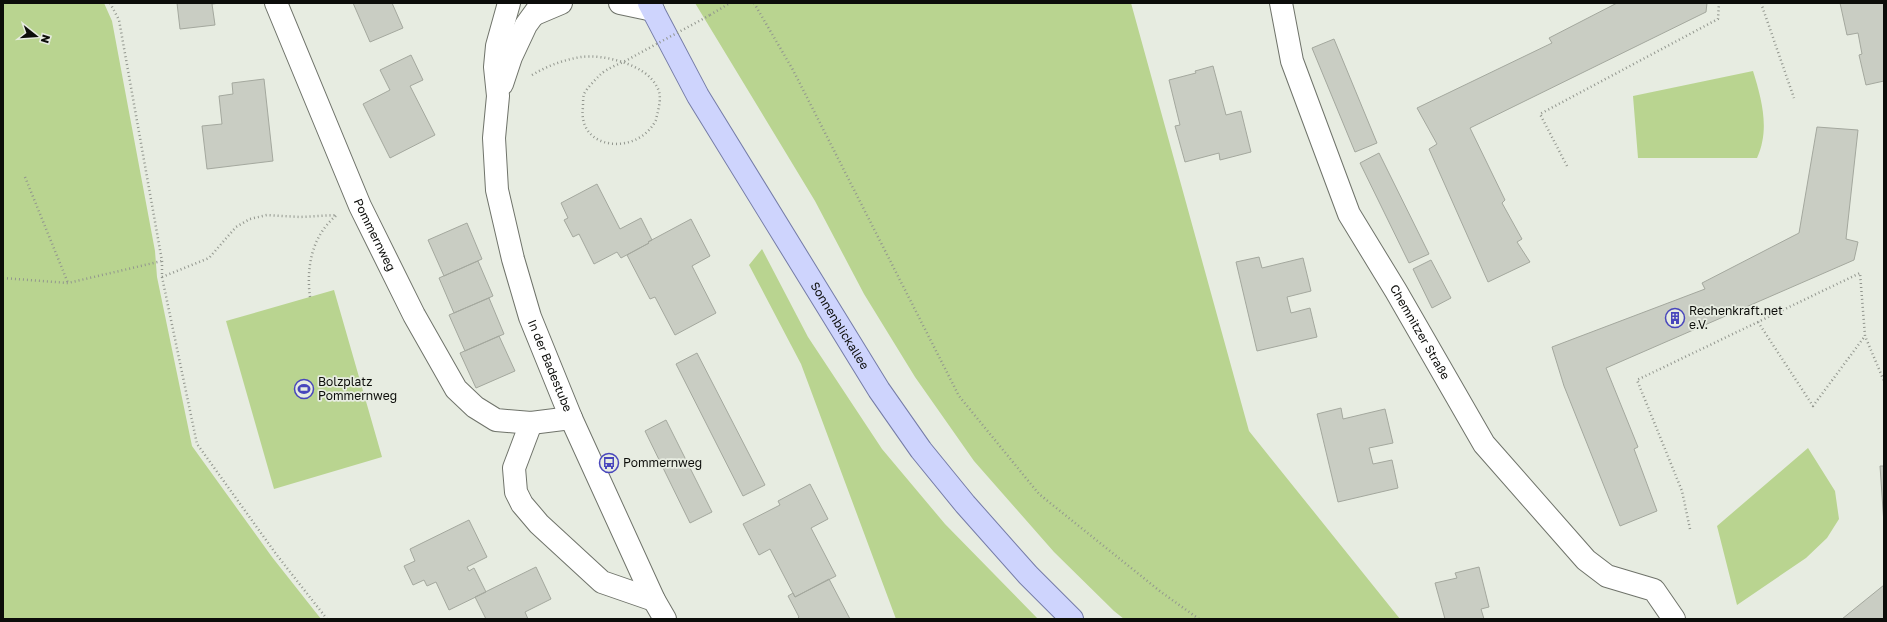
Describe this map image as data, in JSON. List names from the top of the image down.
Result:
{
  "streets": {
    "main road": ["Sonnenblickallee"],
    "street": ["Pommernweg", "Chemnitzer Straße", "In der Badestube"]
  },
  "crossings": [
    ["Pommernweg", "In der Badestube"]
  ],
  "places": {
    "building": ["Rechenkraft.net e.V."],
    "sports": ["Bolzplatz Pommernweg"],
    "bus stop": ["Pommernweg"]
  },
  "north": "right"
}
